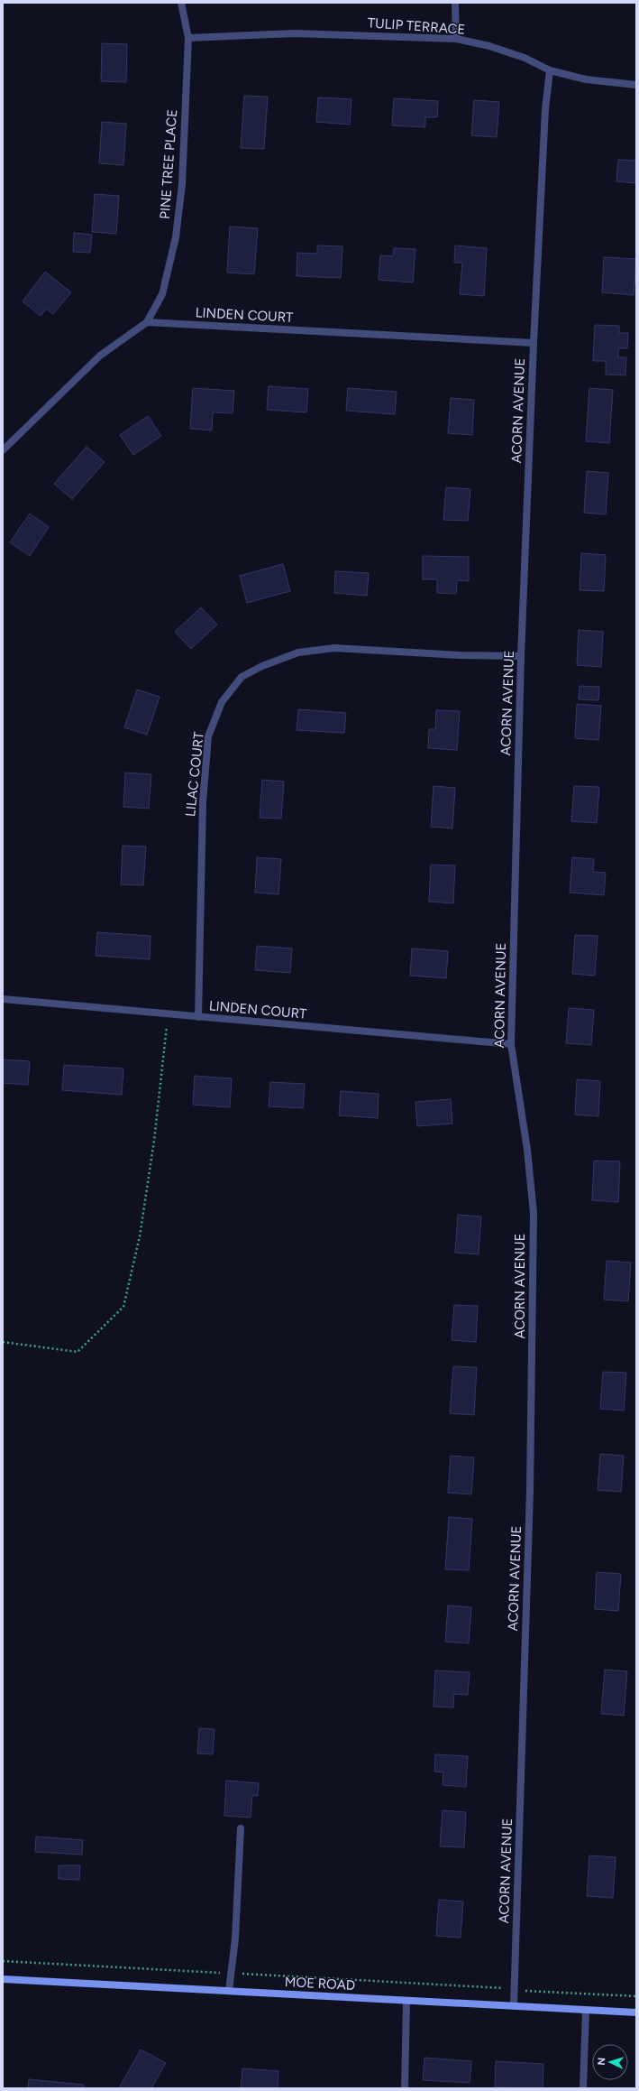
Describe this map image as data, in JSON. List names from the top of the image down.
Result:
{
  "streets": {
    "street": [
      "TULIP TERRACE",
      "PINE TREE PLACE",
      "LINDEN COURT",
      "ACORN AVENUE",
      "LILAC COURT",
      "MOE ROAD"
    ]
  },
  "crossings": [
    ["TULIP TERRACE", "PINE TREE PLACE"],
    ["TULIP TERRACE", "ACORN AVENUE"],
    ["PINE TREE PLACE", "LINDEN COURT"],
    ["LINDEN COURT", "ACORN AVENUE"],
    ["LINDEN COURT", "LILAC COURT"],
    ["ACORN AVENUE", "LILAC COURT"],
    ["ACORN AVENUE", "MOE ROAD"]
  ],
  "north": "left"
}
